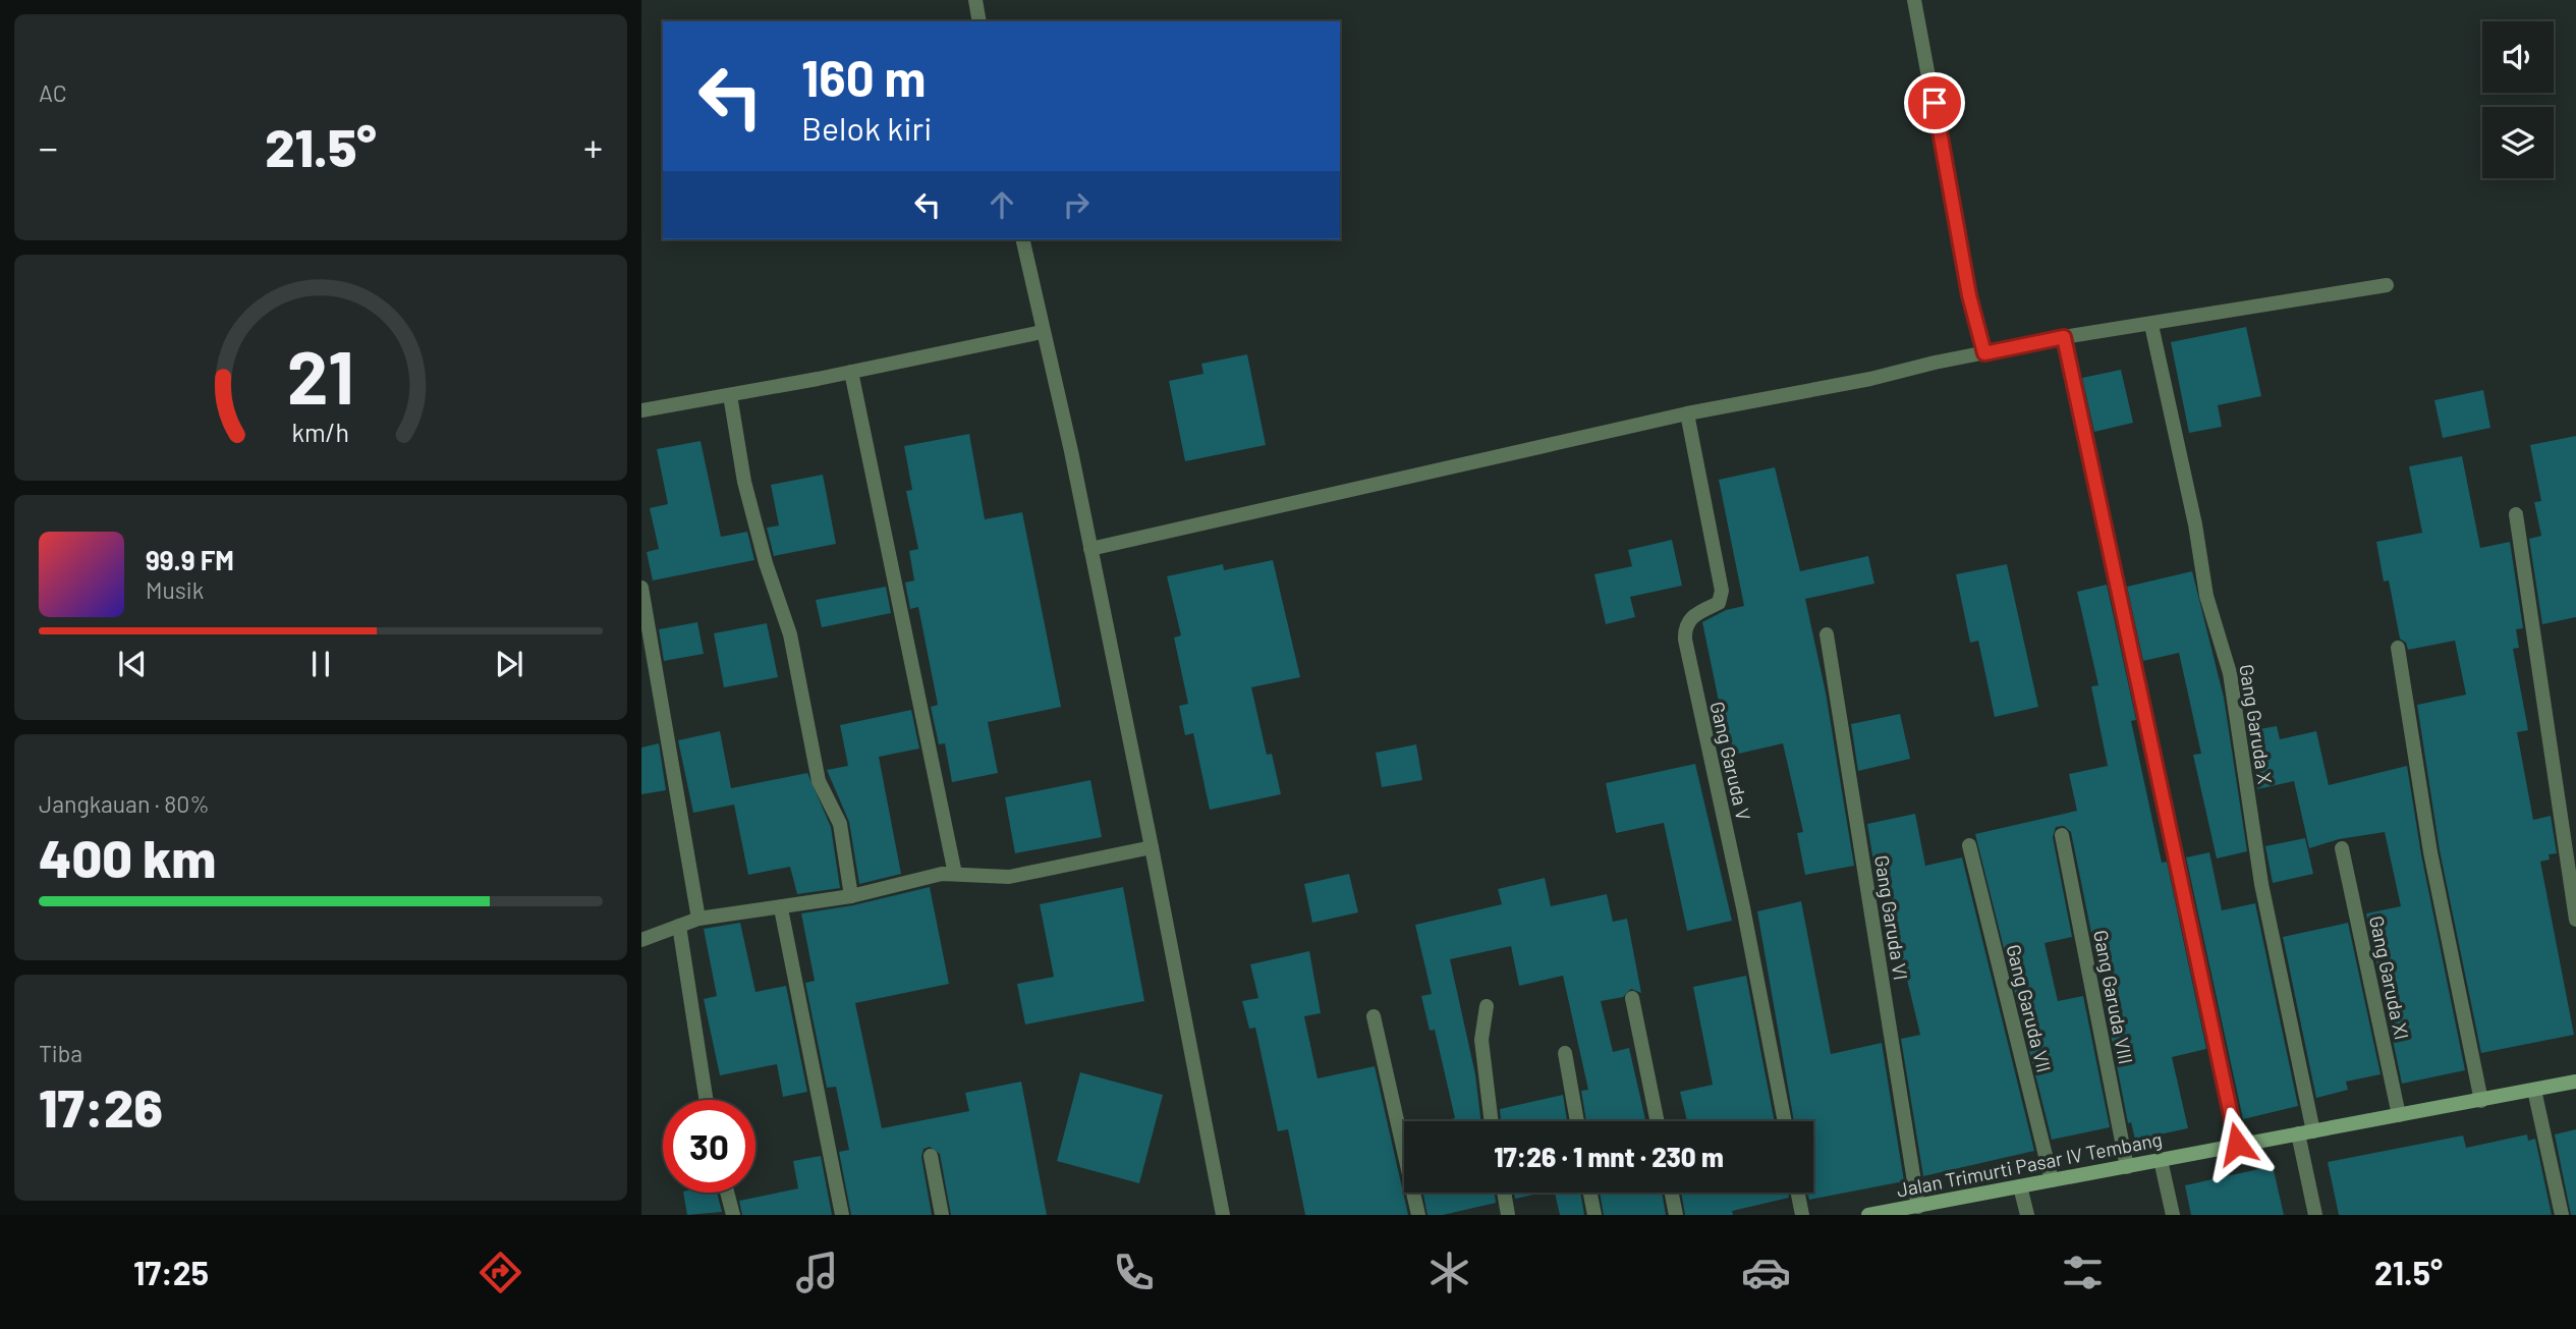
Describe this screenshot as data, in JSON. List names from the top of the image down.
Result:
{
  "streets": {
    "street": [
      "Gang Garuda X",
      "Gang Garuda V",
      "Gang Garuda VI",
      "Gang Garuda XI",
      "Gang Garuda VIII",
      "Gang Garuda VII",
      "Jalan Trimurti Pasar IV Tembang"
    ]
  },
  "crossings": [
    ["Gang Garuda X", "Jalan Trimurti Pasar IV Tembang"],
    ["Gang Garuda VI", "Jalan Trimurti Pasar IV Tembang"],
    ["Gang Garuda XI", "Jalan Trimurti Pasar IV Tembang"],
    ["Gang Garuda VIII", "Jalan Trimurti Pasar IV Tembang"],
    ["Gang Garuda VII", "Jalan Trimurti Pasar IV Tembang"]
  ],
  "page": {
    "tile": [
      "AC",
      ["Jangkauan · 80%", "400 km"],
      ["Tiba", "17:26"]
    ],
    "turn": ["160 m", "Belok kiri"],
    "heat": ["−", "21.5°", "+"],
    "song": ["99.9 FM", "Musik"],
    "limit": "30",
    "trip": "17:26 · 1 mnt · 230 m",
    "tabs": ["17:25", "21.5°"],
    "gauge": ["21", "km/h"]
  }
}
